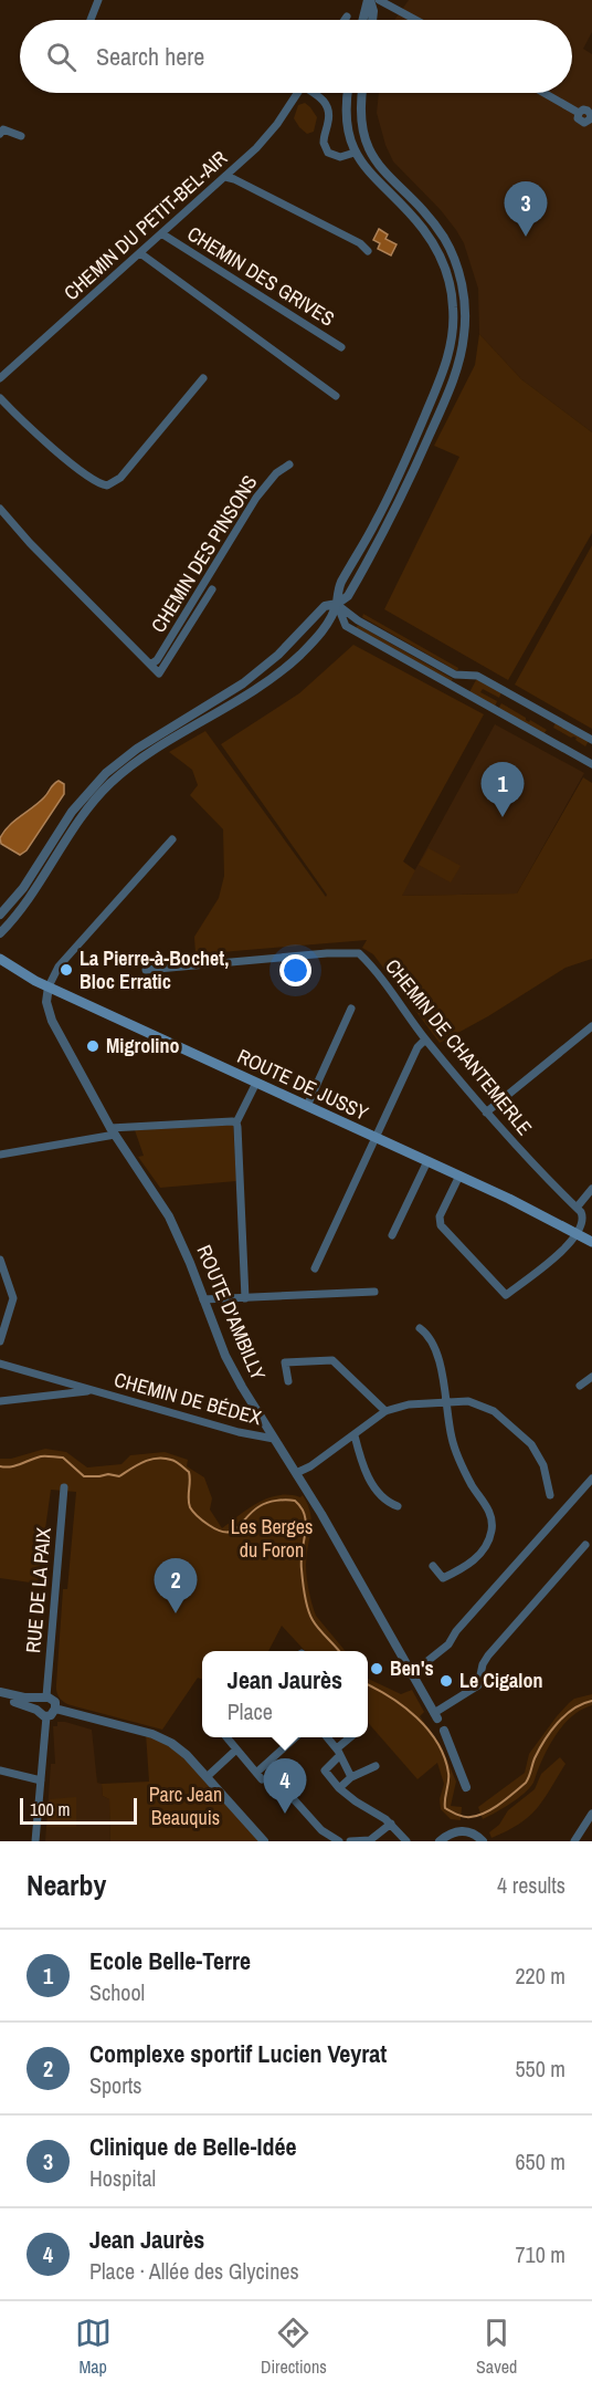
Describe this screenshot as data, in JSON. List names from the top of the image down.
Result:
{
  "streets": {
    "main road": ["ROUTE DE JUSSY"],
    "street": [
      "CHEMIN DU PETIT-BEL-AIR",
      "CHEMIN DES GRIVES",
      "CHEMIN DES PINSONS",
      "CHEMIN DE CHANTEMERLE",
      "ROUTE D'AMBILLY",
      "CHEMIN DE BÉDEX",
      "RUE DE LA PAIX"
    ]
  },
  "crossings": [
    ["CHEMIN DU PETIT-BEL-AIR", "CHEMIN DES GRIVES"],
    ["ROUTE DE JUSSY", "ROUTE D'AMBILLY"],
    ["ROUTE D'AMBILLY", "CHEMIN DE BÉDEX"]
  ],
  "parks": ["Les Berges du Foron", "Parc Jean Beauquis"],
  "places": [
    "La Pierre-à-Bochet, Bloc Erratic",
    "Migrolino",
    "Ben's",
    "Le Cigalon"
  ],
  "scale_bar": "100 m",
  "page": {
    "search": "Search here",
    "pins": [
      "3",
      "1",
      "2",
      "4"
    ],
    "popup": ["Jean Jaurès", "Place"],
    "scale": "100 m",
    "heading": ["Nearby", "4 results"],
    "list": [
      {
        "mark": "1",
        "name": "Ecole Belle-Terre",
        "note": "School",
        "value": "220 m"
      },
      {
        "mark": "2",
        "name": "Complexe sportif Lucien Veyrat",
        "note": "Sports",
        "value": "550 m"
      },
      {
        "mark": "3",
        "name": "Clinique de Belle-Idée",
        "note": "Hospital",
        "value": "650 m"
      },
      {
        "mark": "4",
        "name": "Jean Jaurès",
        "note": "Place · Allée des Glycines",
        "value": "710 m"
      }
    ],
    "nav": ["Map", "Directions", "Saved"]
  }
}
